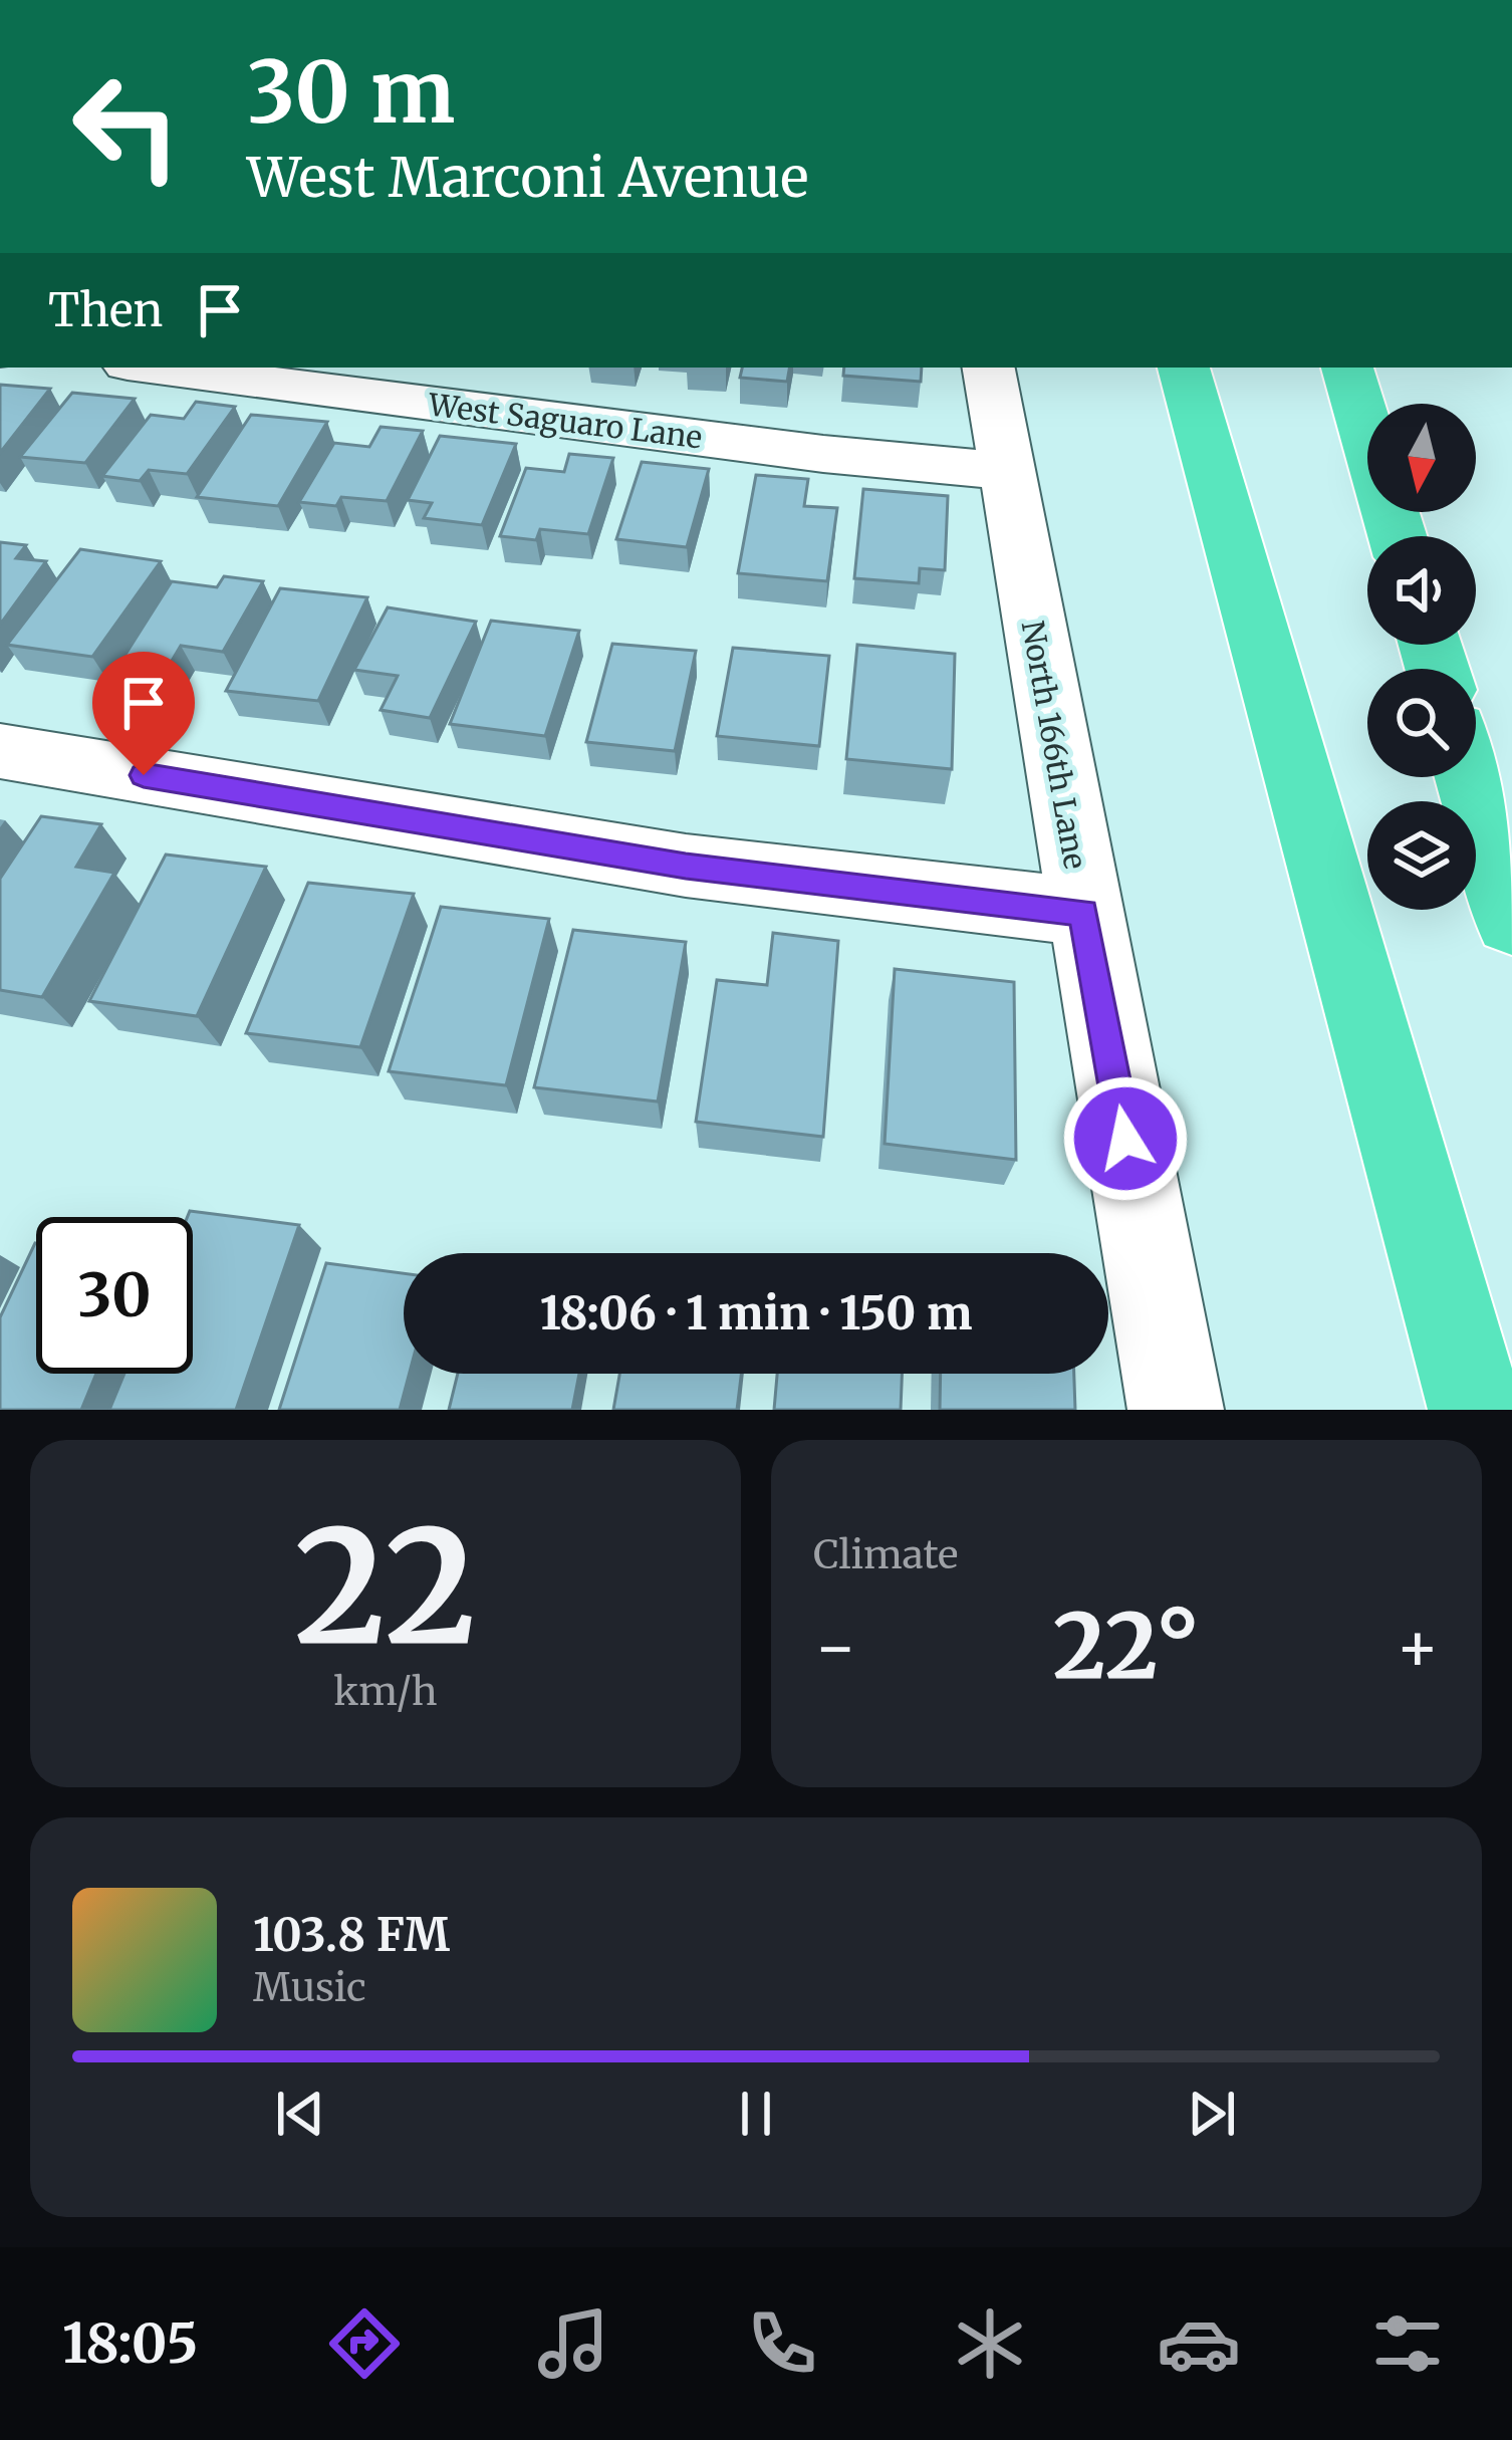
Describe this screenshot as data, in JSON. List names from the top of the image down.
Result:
{
  "streets": {
    "street": ["West Saguaro Lane", "North 166th Lane"]
  },
  "crossings": [
    ["West Saguaro Lane", "North 166th Lane"]
  ],
  "north": "bottom",
  "page": {
    "turn": ["30 m", "West Marconi Avenue"],
    "then": "Then",
    "limit": "30",
    "trip": "18:06 · 1 min · 150 m",
    "tile": [
      ["22", "km/h"],
      "Climate"
    ],
    "heat": ["−", "22°", "+"],
    "song": ["103.8 FM", "Music"],
    "tabs": "18:05"
  }
}
